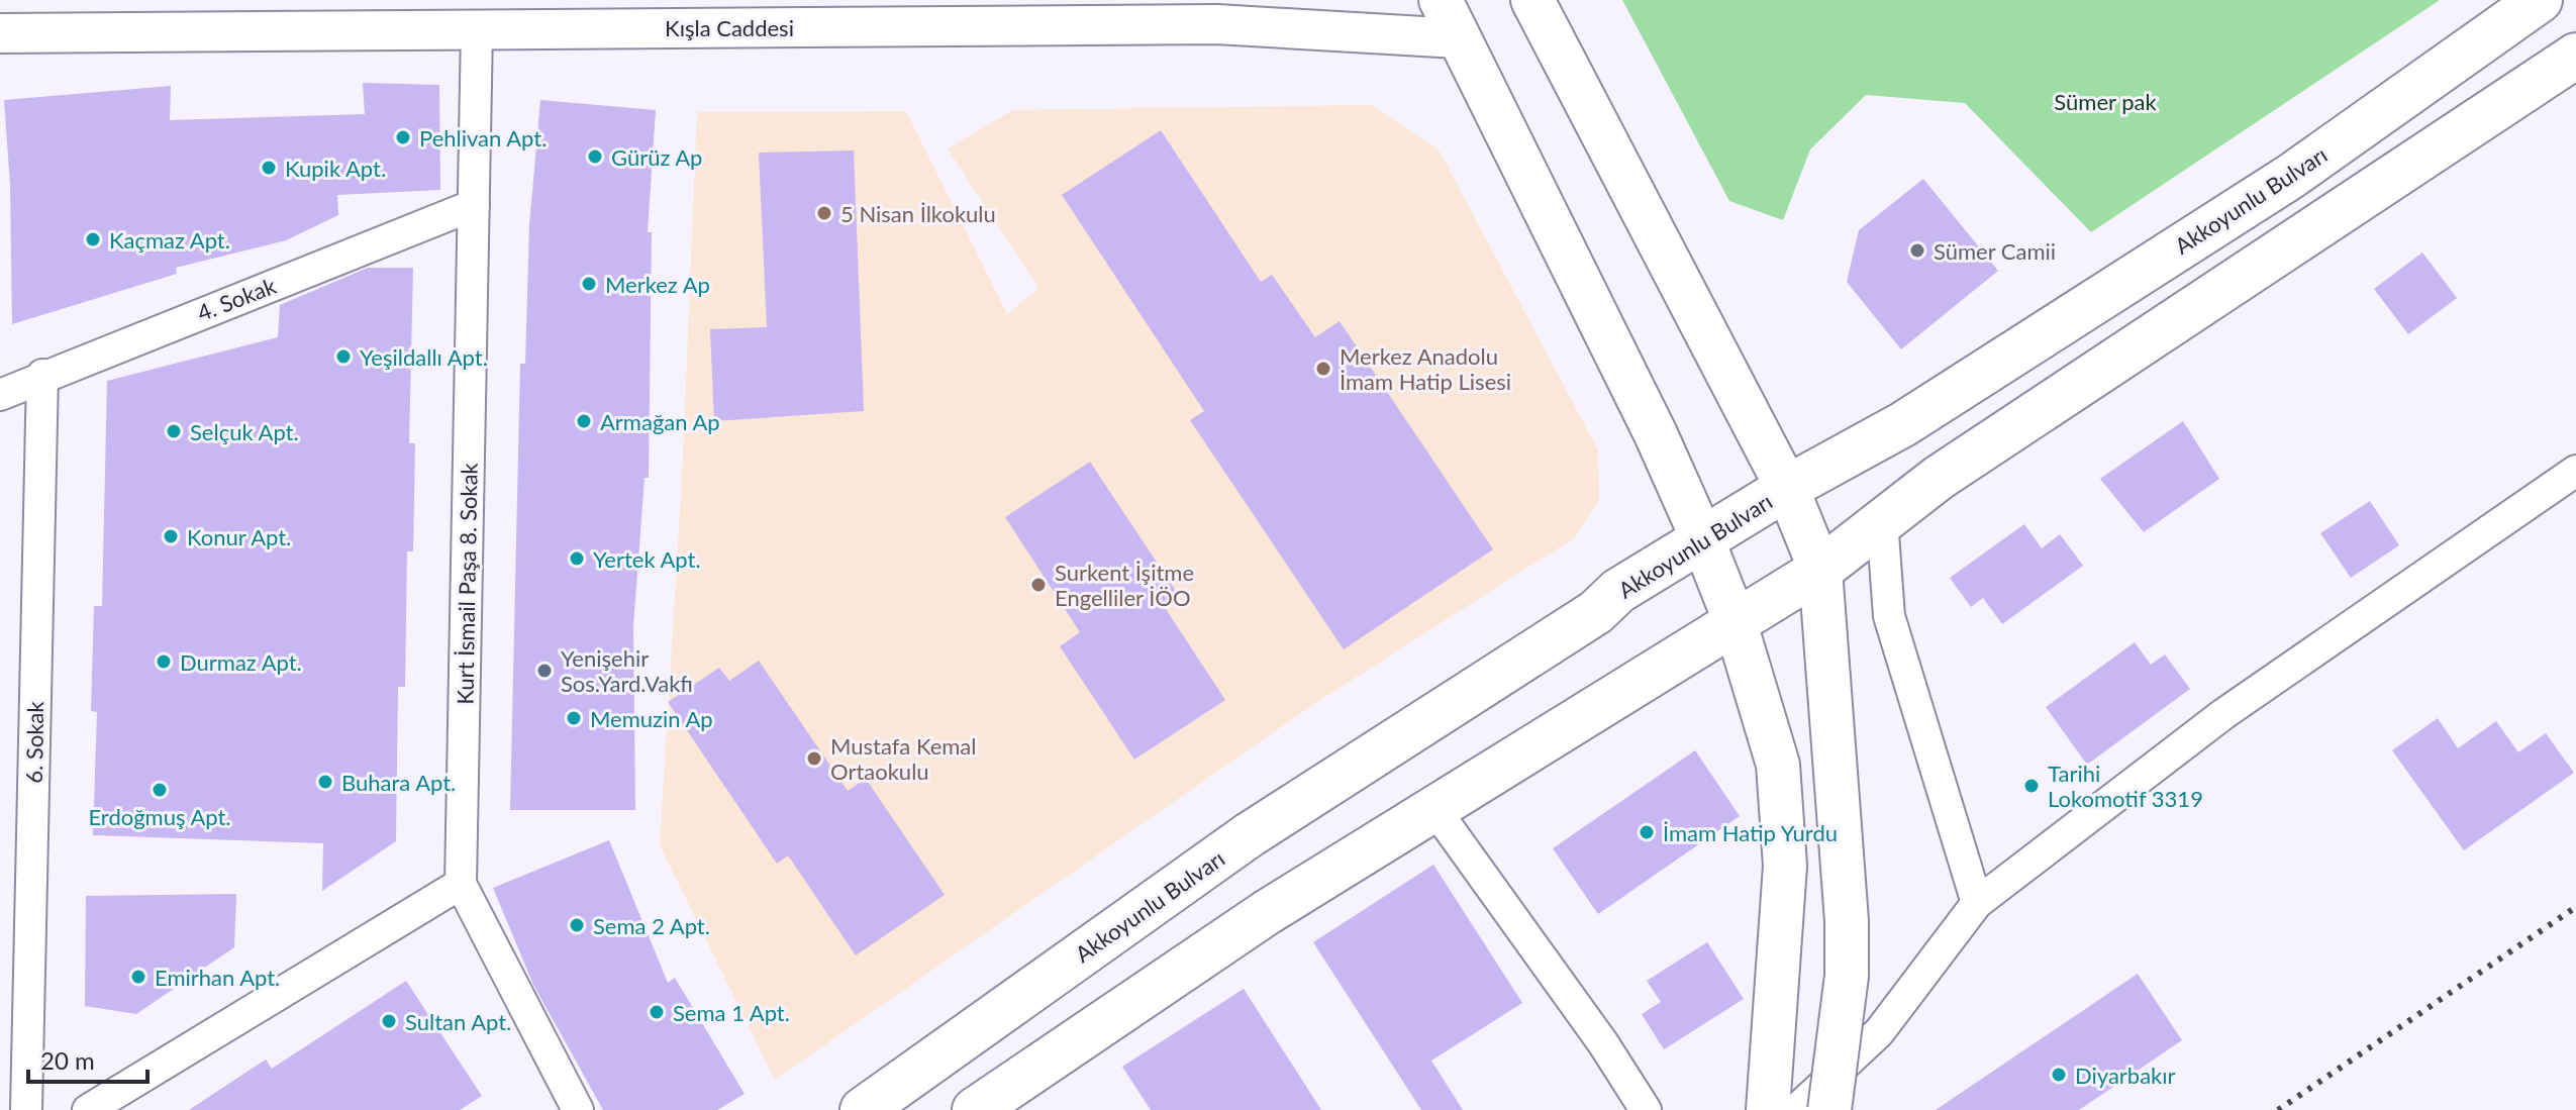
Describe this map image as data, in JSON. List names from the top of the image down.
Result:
{
  "streets": {
    "main road": ["Akkoyunlu Bulvarı"],
    "street": [
      "Kışla Caddesi",
      "4. Sokak",
      "Kurt İsmail Paşa 8. Sokak",
      "6. Sokak"
    ]
  },
  "crossings": [
    ["Kışla Caddesi", "Kurt İsmail Paşa 8. Sokak"],
    ["4. Sokak", "Kurt İsmail Paşa 8. Sokak"],
    ["4. Sokak", "6. Sokak"]
  ],
  "parks": ["Sümer pak"],
  "places": [
    "Pehlivan Apt.",
    "Gürüz Ap",
    "Kupik Apt.",
    "5 Nisan İlkokulu",
    "Kaçmaz Apt.",
    "Sümer Camii",
    "Merkez Ap",
    "Yeşildallı Apt.",
    "Merkez Anadolu İmam Hatip Lisesi",
    "Armağan Ap",
    "Selçuk Apt.",
    "Konur Apt.",
    "Yertek Apt.",
    "Surkent İşitme Engelliler İÖO",
    "Durmaz Apt.",
    "Yenişehir Sos.Yard.Vakfı",
    "Memuzin Ap",
    "Mustafa Kemal Ortaokulu",
    "Buhara Apt.",
    "Tarihi Lokomotif 3319",
    "Erdoğmuş Apt.",
    "İmam Hatip Yurdu",
    "Sema 2 Apt.",
    "Emirhan Apt.",
    "Sema 1 Apt.",
    "Sultan Apt.",
    "Diyarbakır"
  ],
  "scale_bar": "20 m"
}
